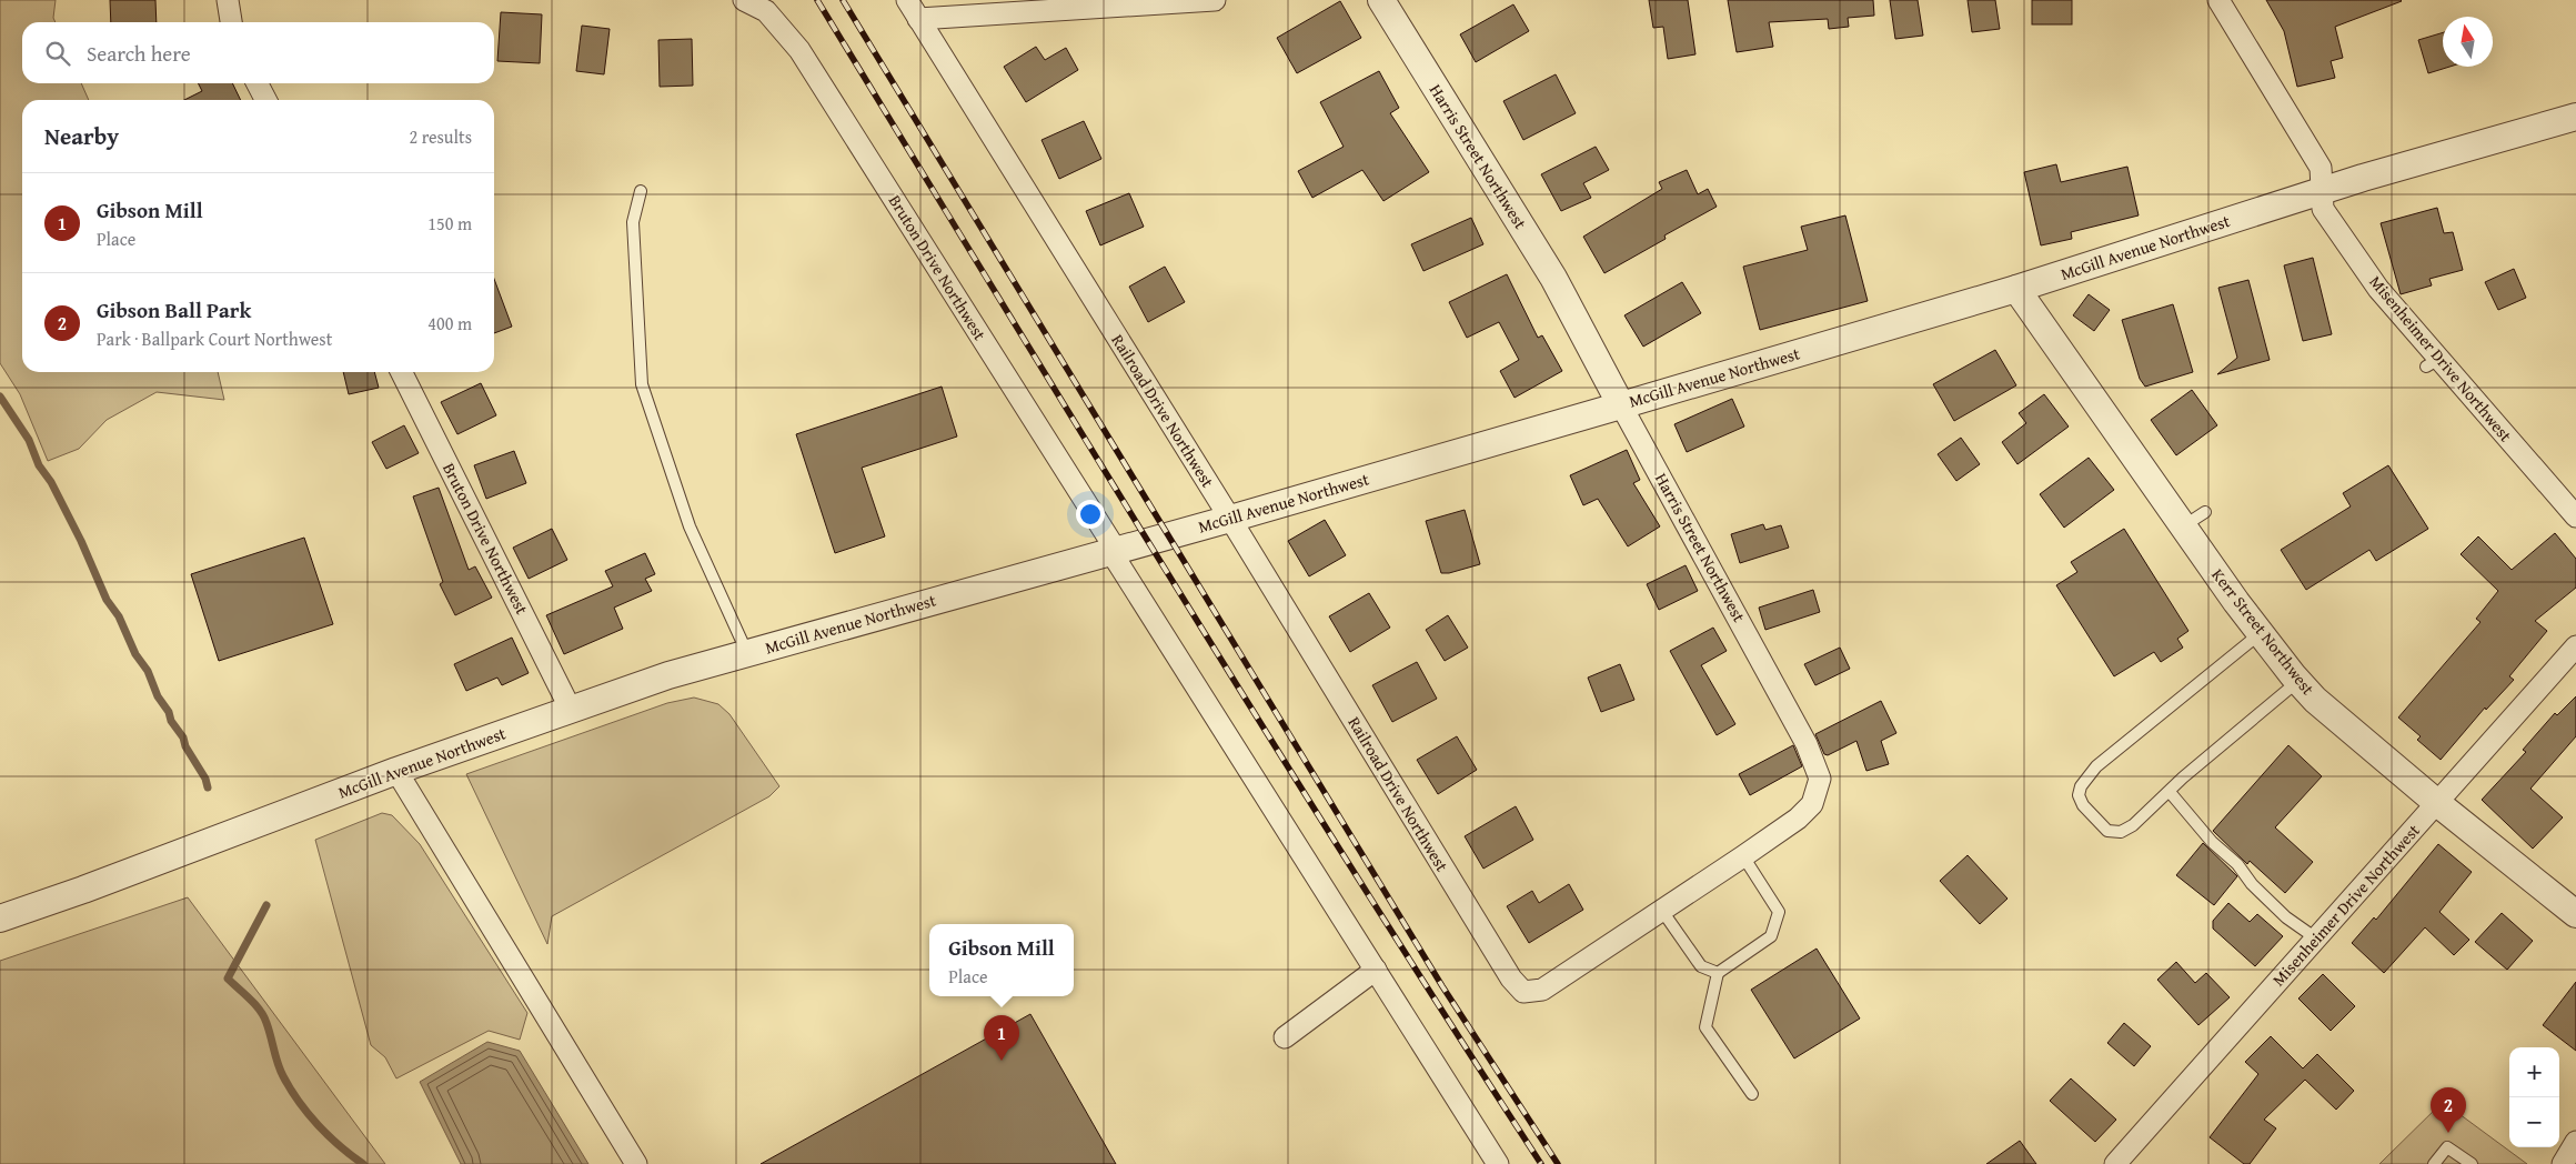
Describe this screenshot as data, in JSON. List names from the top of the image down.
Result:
{
  "streets": {
    "street": [
      "Harris Street Northwest",
      "McGill Avenue Northwest",
      "Bruton Drive Northwest",
      "Misenheimer Drive Northwest",
      "Railroad Drive Northwest",
      "Kerr Street Northwest"
    ]
  },
  "crossings": [
    ["Harris Street Northwest", "McGill Avenue Northwest"],
    ["Harris Street Northwest", "Railroad Drive Northwest"],
    ["McGill Avenue Northwest", "Bruton Drive Northwest"],
    ["McGill Avenue Northwest", "Misenheimer Drive Northwest"],
    ["McGill Avenue Northwest", "Railroad Drive Northwest"],
    ["McGill Avenue Northwest", "Kerr Street Northwest"],
    ["Misenheimer Drive Northwest", "Kerr Street Northwest"]
  ],
  "north": "top",
  "page": {
    "search": "Search here",
    "heading": ["Nearby", "2 results"],
    "list": [
      {
        "mark": "1",
        "name": "Gibson Mill",
        "note": "Place",
        "value": "150 m"
      },
      {
        "mark": "2",
        "name": "Gibson Ball Park",
        "note": "Park · Ballpark Court Northwest",
        "value": "400 m"
      }
    ],
    "popup": ["Gibson Mill", "Place"],
    "pins": ["1", "2"],
    "map_buttons": ["+", "−"]
  }
}
